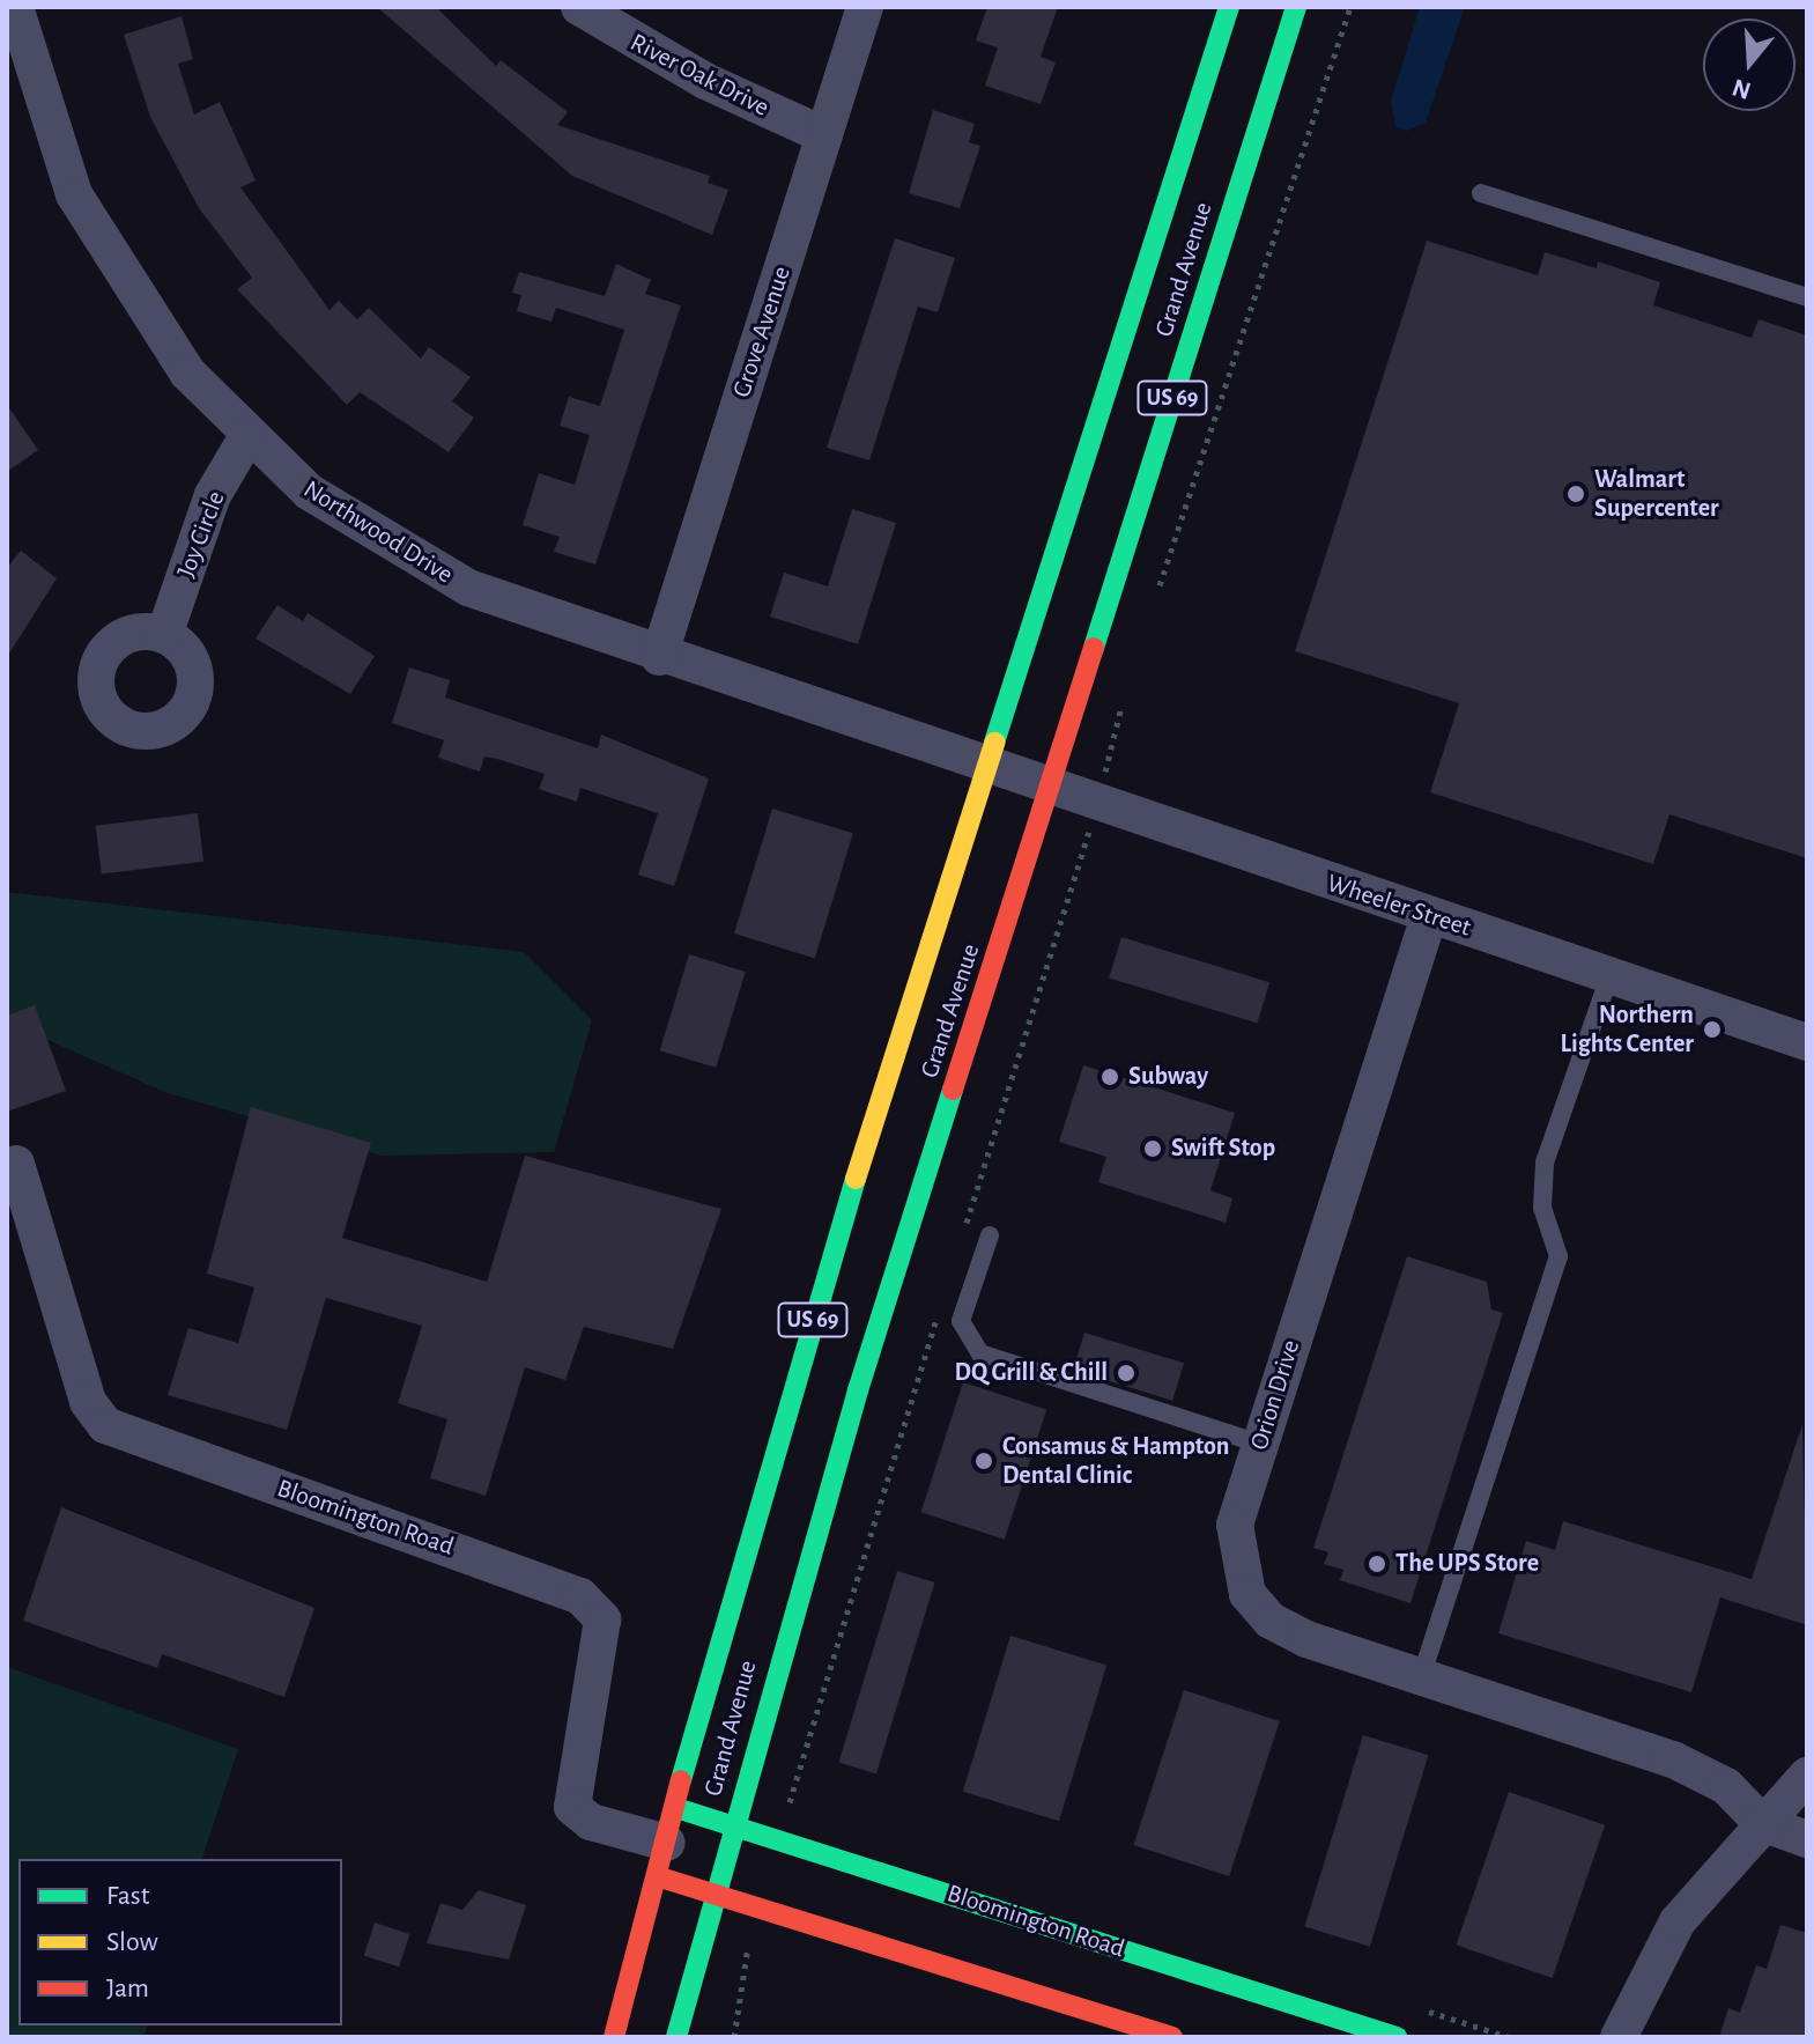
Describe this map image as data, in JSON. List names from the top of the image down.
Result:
{
  "streets": {
    "main road": ["Grand Avenue", "US 69", "Bloomington Road"],
    "street": [
      "River Oak Drive",
      "Grove Avenue",
      "Northwood Drive",
      "Joy Circle",
      "Wheeler Street",
      "Orion Drive"
    ]
  },
  "crossings": [
    ["River Oak Drive", "Grove Avenue"],
    ["Grand Avenue", "Northwood Drive"],
    ["Grand Avenue", "Wheeler Street"],
    ["Grand Avenue", "Bloomington Road"],
    ["Grove Avenue", "Northwood Drive"],
    ["Northwood Drive", "Joy Circle"],
    ["Northwood Drive", "Wheeler Street"],
    ["Wheeler Street", "Orion Drive"]
  ],
  "places": [
    "Walmart Supercenter",
    "Northern Lights Center",
    "Subway",
    "Swift Stop",
    "DQ Grill & Chill",
    "Consamus & Hampton Dental Clinic",
    "The UPS Store"
  ],
  "legend": ["Fast", "Slow", "Jam"],
  "north": "bottom"
}
